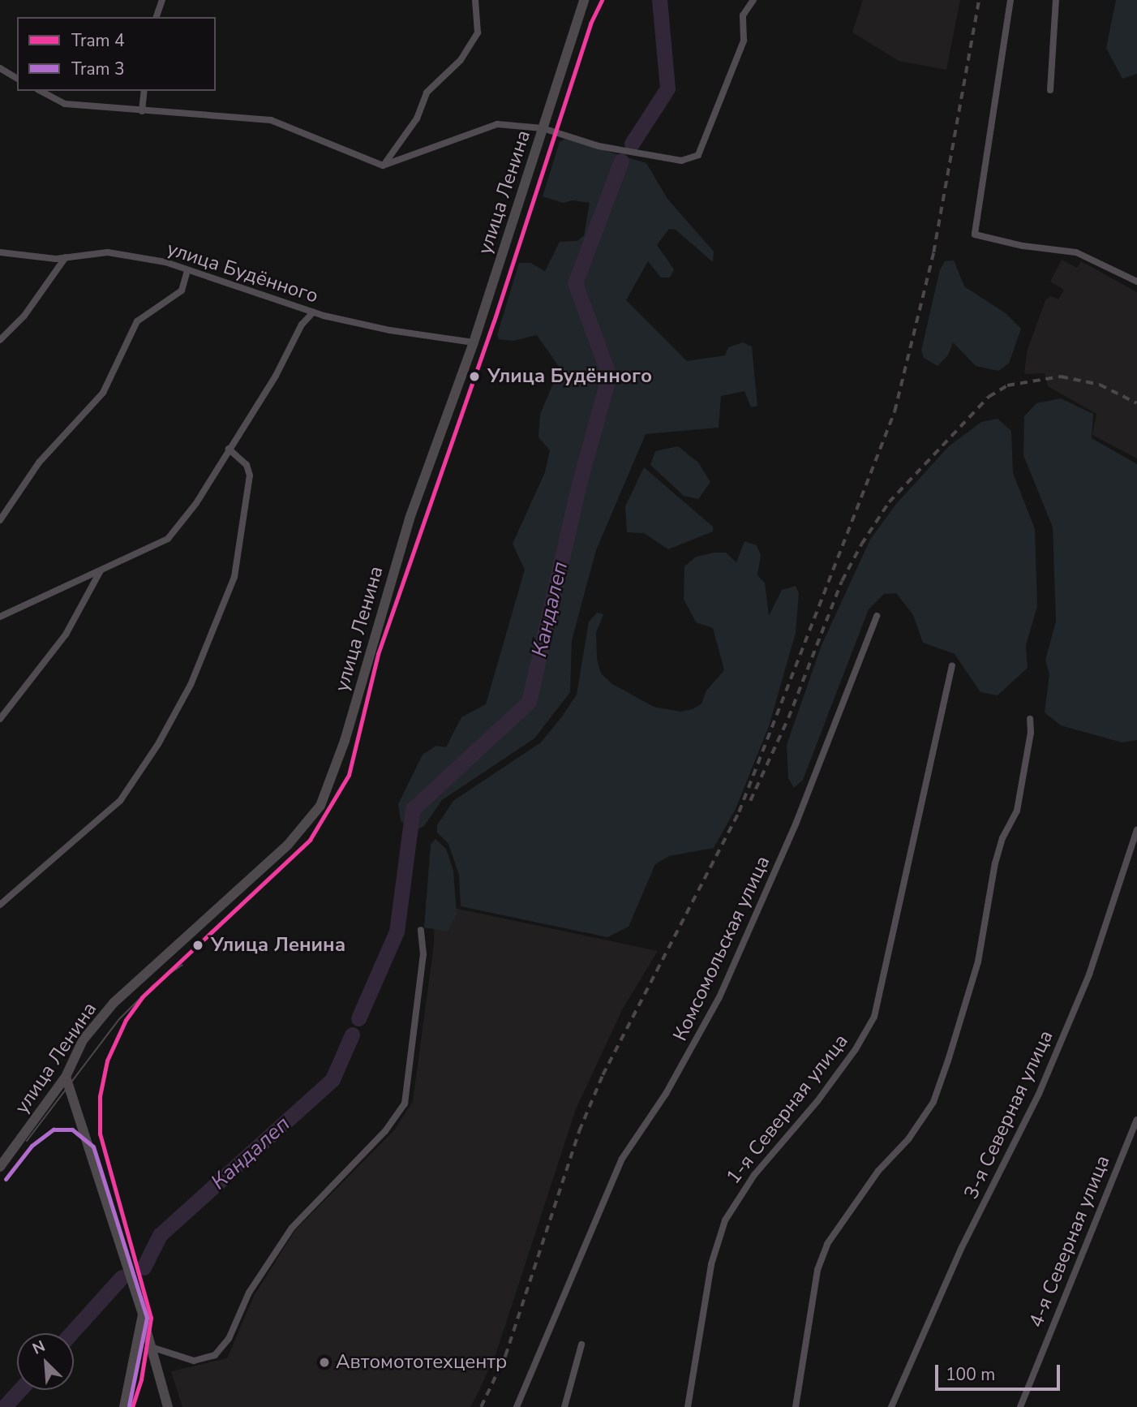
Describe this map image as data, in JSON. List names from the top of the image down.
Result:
{
  "streets": {
    "main road": ["улица Ленина"],
    "street": [
      "улица Будённого",
      "Комсомольская улица",
      "1-я Северная улица",
      "3-я Северная улица",
      "4-я Северная улица"
    ]
  },
  "crossings": [
    ["улица Ленина", "улица Будённого"]
  ],
  "water": ["Кандалеп"],
  "places": ["Улица Будённого", "Улица Ленина", "Автомототехцентр"],
  "lines": ["tram line 4", "tram line 3"],
  "legend": ["Tram 4", "Tram 3"],
  "scale_bar": "100 m",
  "north": "top left"
}
